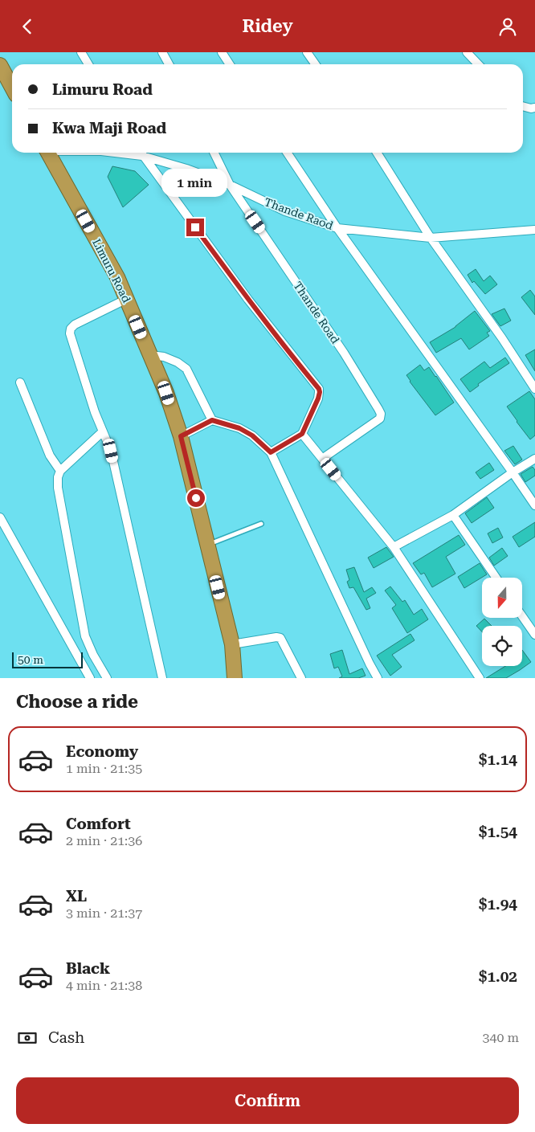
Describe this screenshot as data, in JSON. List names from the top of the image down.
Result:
{
  "streets": {
    "highway": ["Limuru Road"],
    "street": ["Thande Raod", "Thande Road"]
  },
  "crossings": [
    ["Thande Raod", "Thande Road"]
  ],
  "scale_bar": "50 m",
  "north": "bottom",
  "page": {
    "header": "Ridey",
    "banner": ["Limuru Road", "Kwa Maji Road"],
    "bubble": "1 min",
    "scale": "50 m",
    "heading": "Choose a ride",
    "list": [
      {
        "name": "Economy",
        "note": "1 min · 21:35",
        "value": "$1.14"
      },
      {
        "name": "Comfort",
        "note": "2 min · 21:36",
        "value": "$1.54"
      },
      {
        "name": "XL",
        "note": "3 min · 21:37",
        "value": "$1.94"
      },
      {
        "name": "Black",
        "note": "4 min · 21:38",
        "value": "$1.02"
      }
    ],
    "pay": ["Cash", "340 m"],
    "buttons": "Confirm"
  }
}
